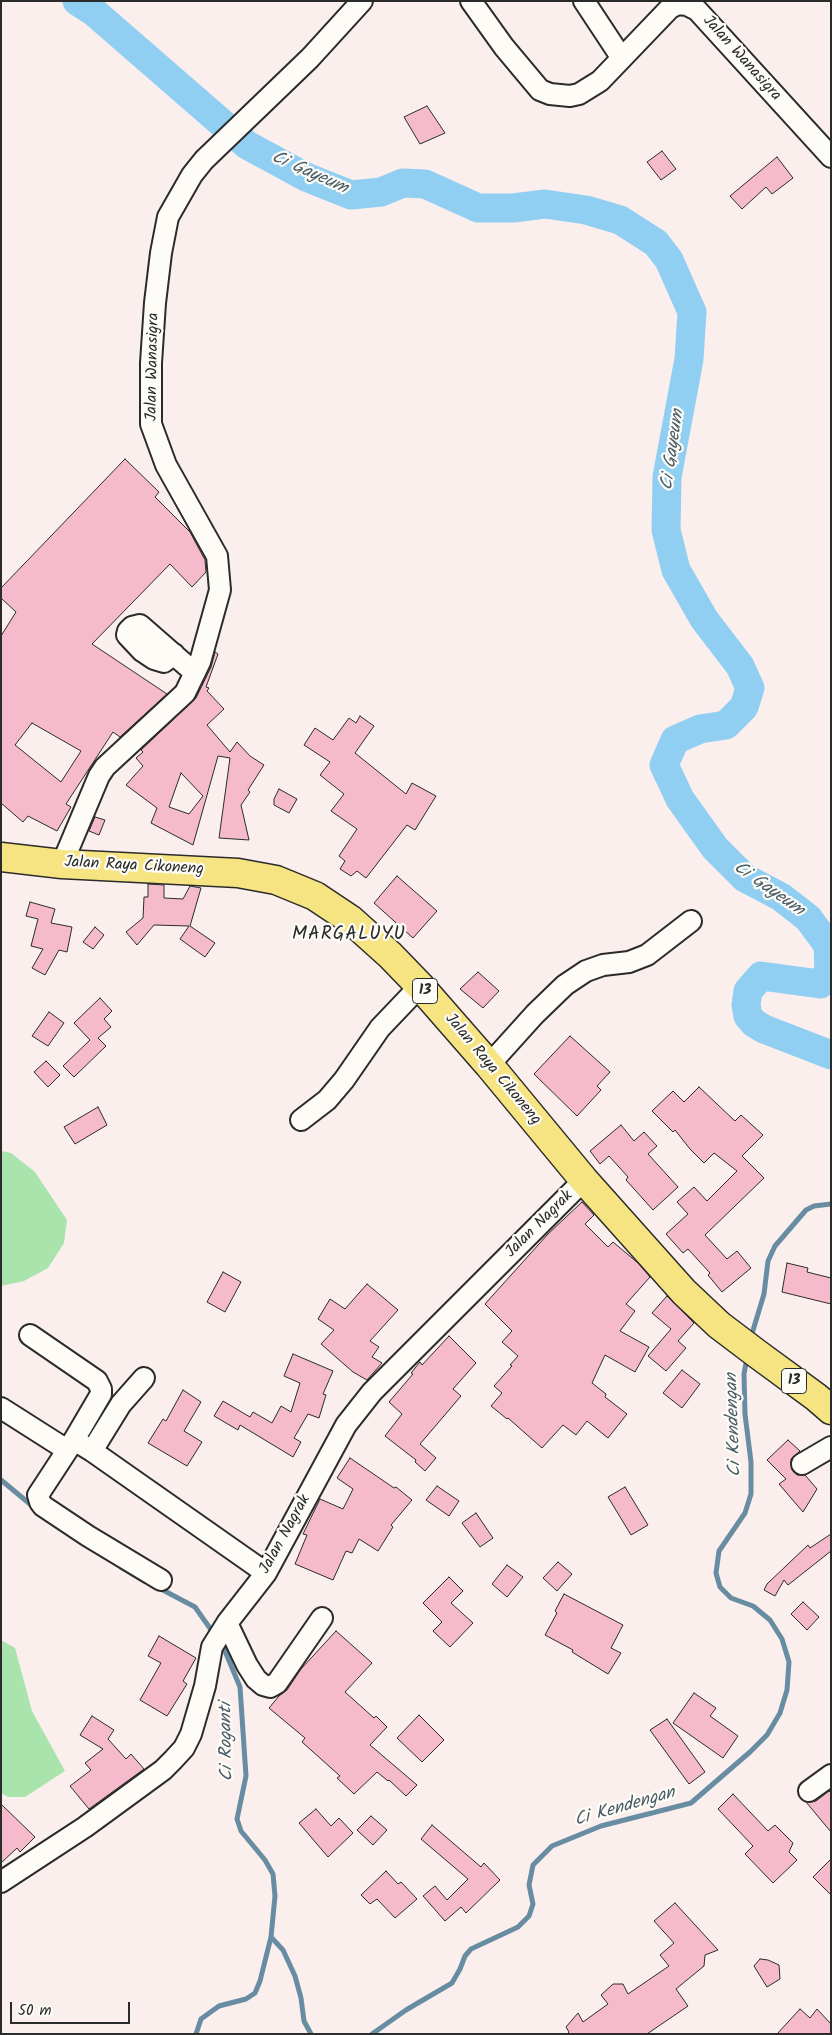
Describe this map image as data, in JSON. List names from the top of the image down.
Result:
{
  "streets": {
    "highway": ["Jalan Raya Cikoneng", "13"],
    "street": ["Jalan Wanasigra", "Jalan Nagrak"]
  },
  "crossings": [
    ["Jalan Wanasigra", "Jalan Raya Cikoneng"],
    ["Jalan Raya Cikoneng", "Jalan Nagrak"]
  ],
  "districts": ["MARGALUYU"],
  "water": ["Ci Gayeum", "Ci Kendengan", "Ci Roganti"],
  "scale_bar": "50 m"
}
